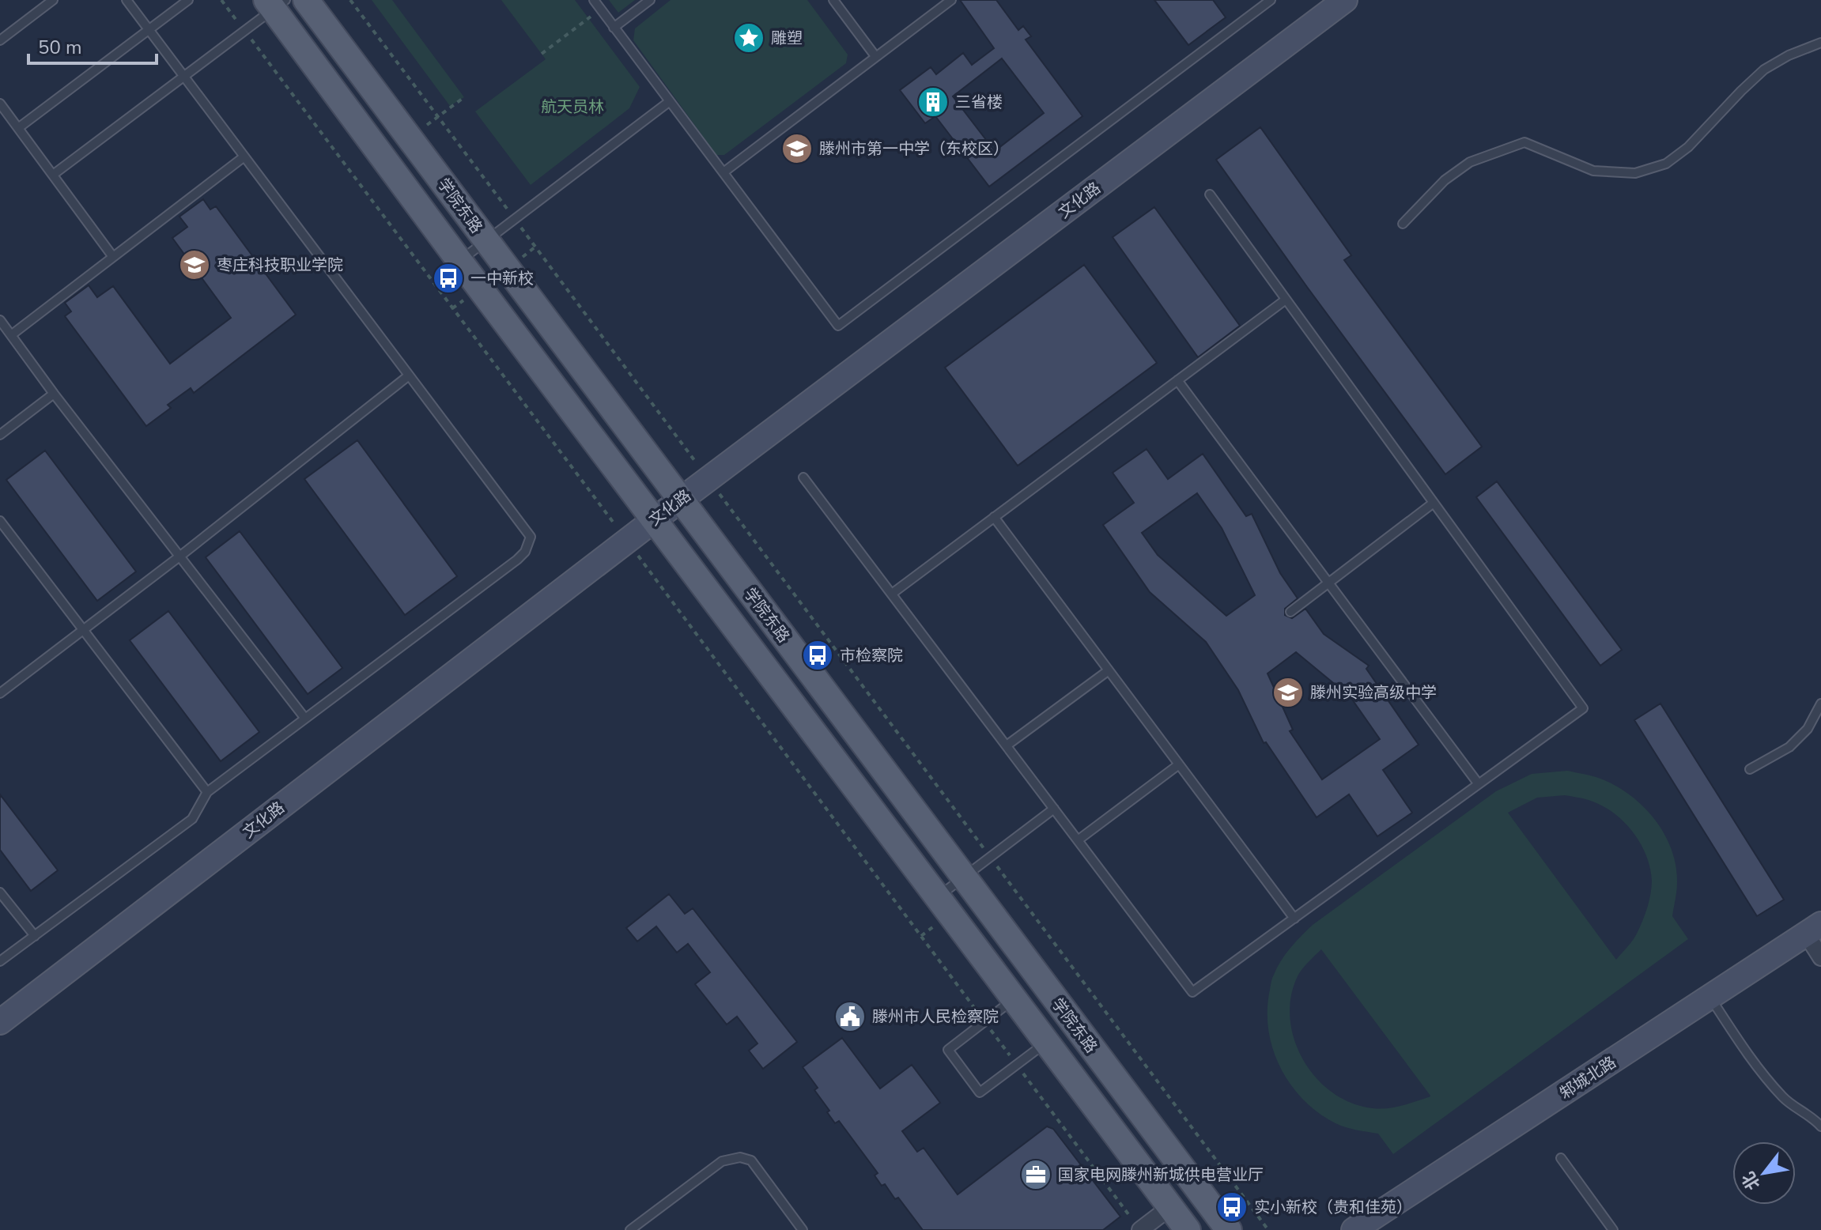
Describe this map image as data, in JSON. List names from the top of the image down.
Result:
{
  "streets": {
    "main road": ["学院东路"],
    "street": ["文化路", "邾城北路"]
  },
  "crossings": [
    ["文化路", "学院东路"]
  ],
  "parks": ["航天员林"],
  "places": {
    "place": ["雕塑"],
    "building": ["三省楼"],
    "school or university": ["滕州市第一中学（东校区）", "枣庄科技职业学院", "滕州实验高级中学"],
    "bus stop": ["一中新校", "市检察院", "实小新校（贵和佳苑）"],
    "public building": ["滕州市人民检察院"],
    "office": ["国家电网滕州新城供电营业厅"]
  },
  "scale_bar": "50 m",
  "north": "bottom left"
}
